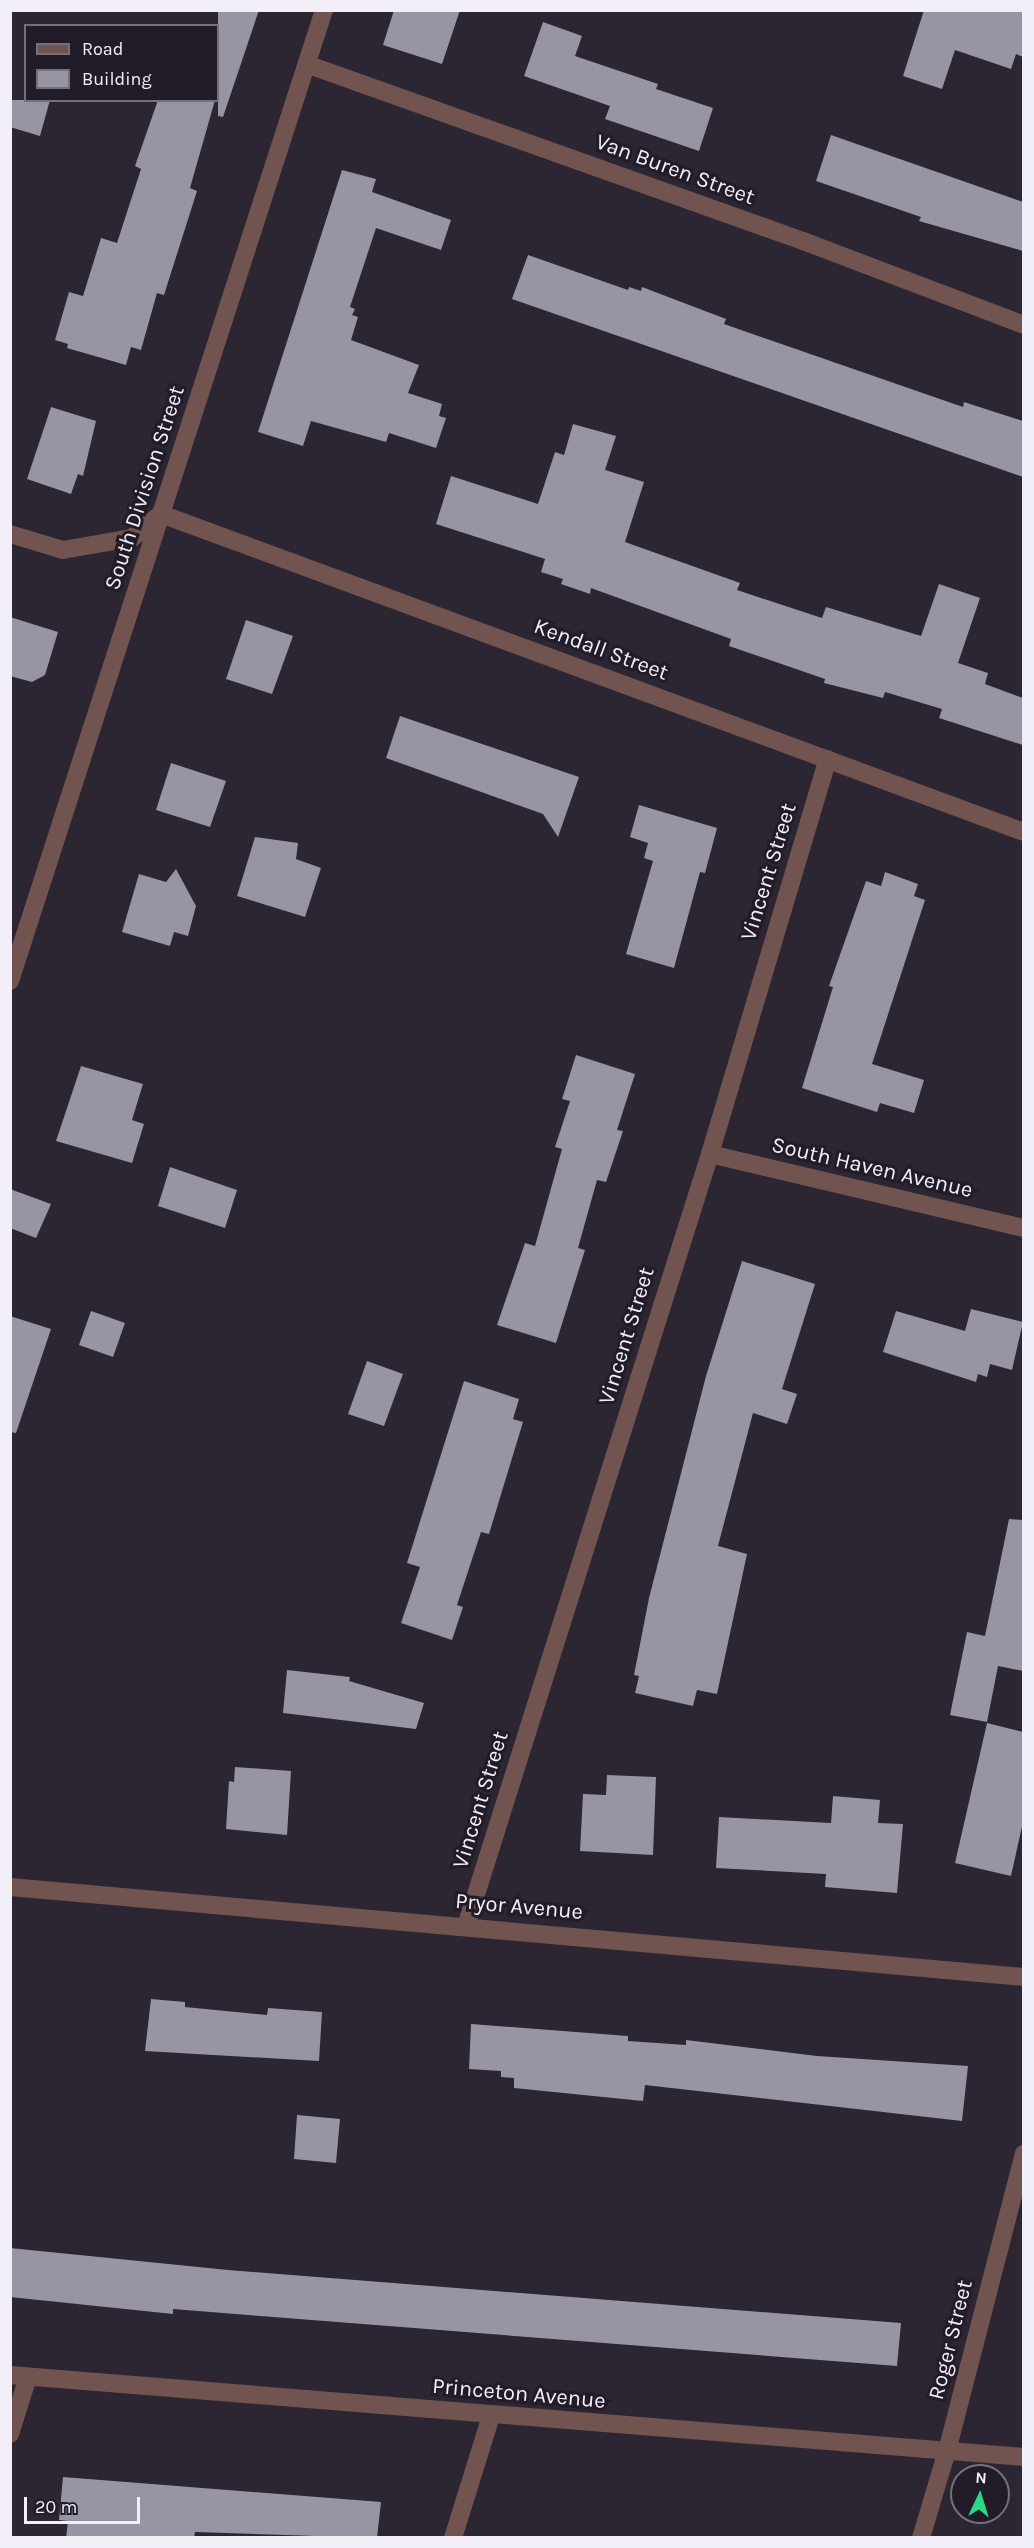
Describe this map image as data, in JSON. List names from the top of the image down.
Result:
{
  "streets": {
    "street": [
      "Van Buren Street",
      "South Division Street",
      "Kendall Street",
      "Vincent Street",
      "South Haven Avenue",
      "Pryor Avenue",
      "Roger Street",
      "Princeton Avenue"
    ]
  },
  "crossings": [
    ["Van Buren Street", "South Division Street"],
    ["South Division Street", "Kendall Street"],
    ["Kendall Street", "Vincent Street"],
    ["Vincent Street", "South Haven Avenue"],
    ["Vincent Street", "Pryor Avenue"],
    ["Roger Street", "Princeton Avenue"]
  ],
  "legend": ["Road", "Building"],
  "scale_bar": "20 m",
  "north": "top"
}
